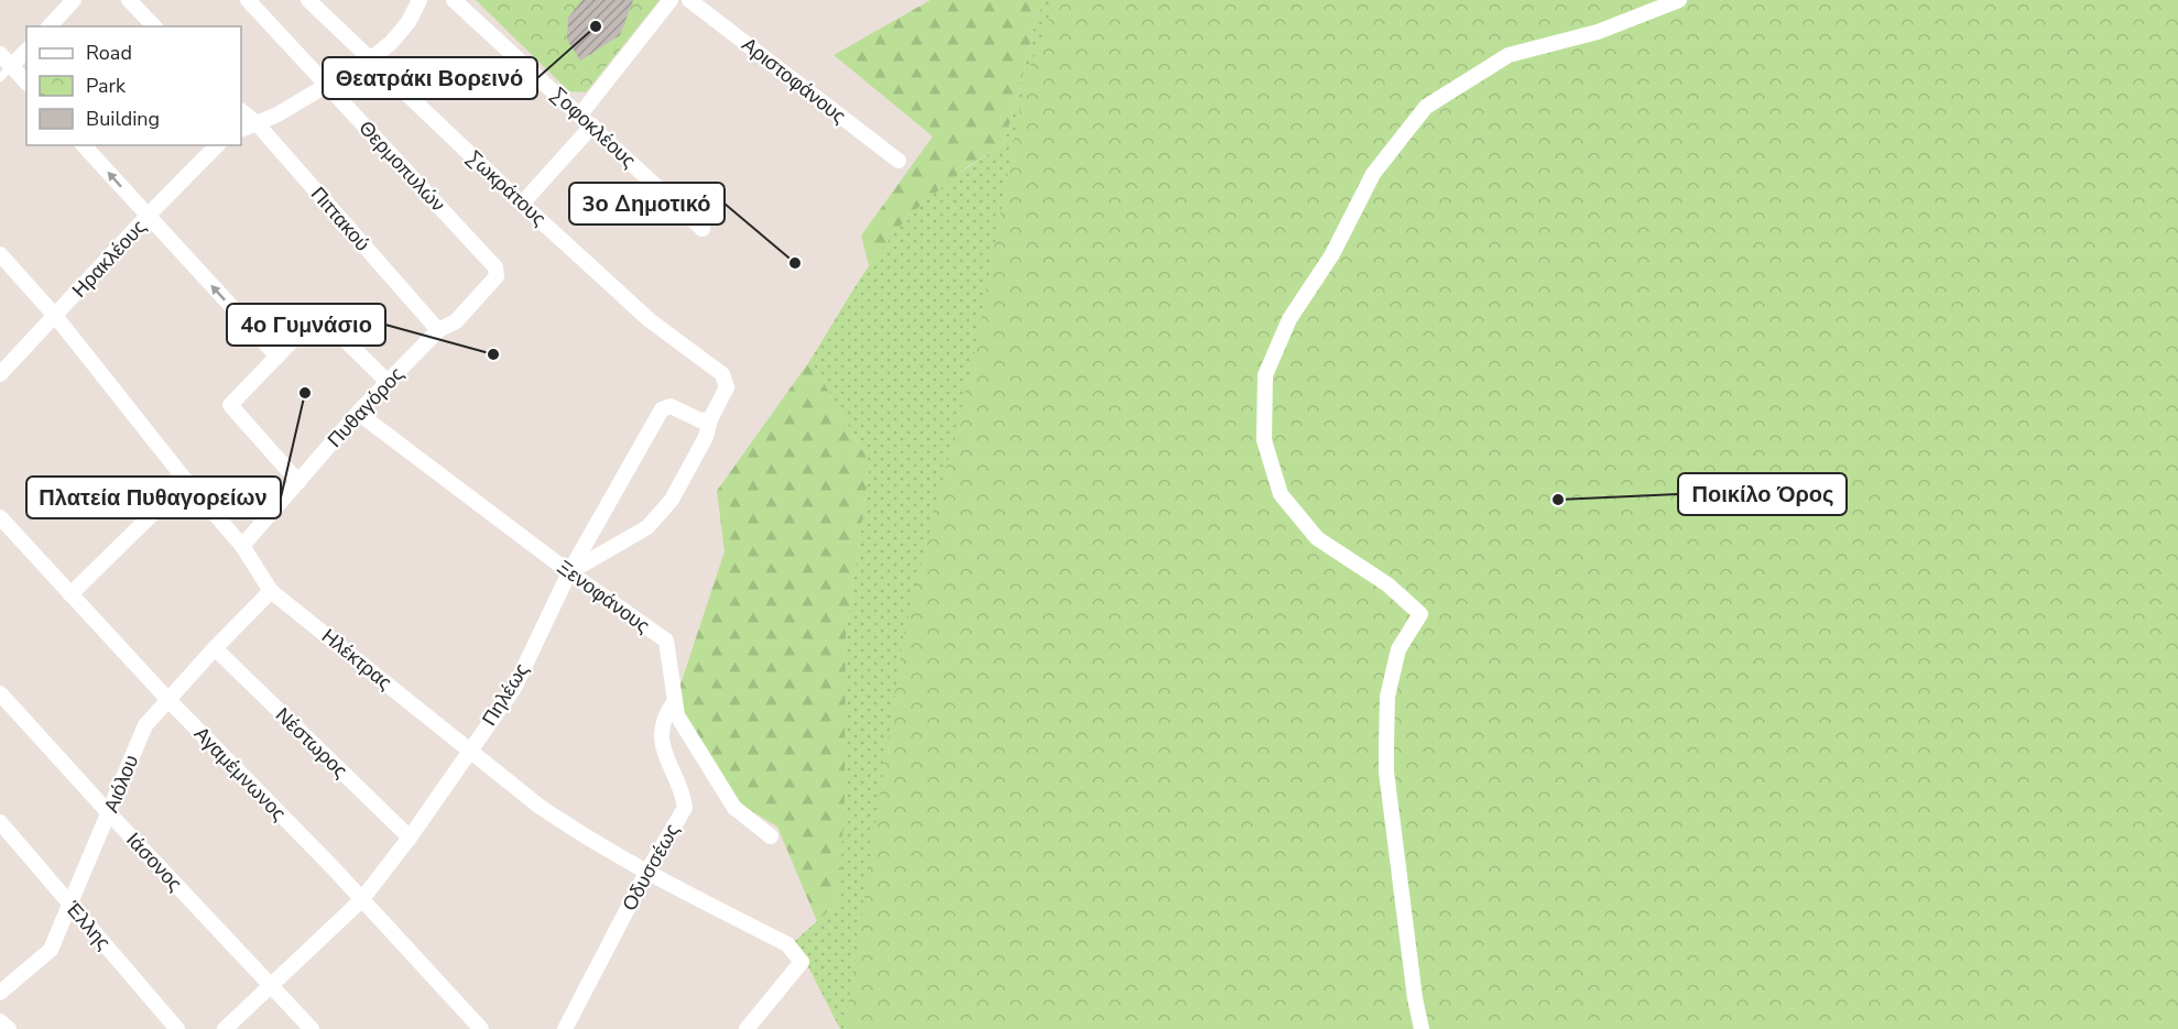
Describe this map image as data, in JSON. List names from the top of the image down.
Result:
{
  "streets": {
    "street": [
      "Αριστοφάνους",
      "Σοφοκλέους",
      "Θερμοπυλών",
      "Σωκράτους",
      "Πιττακού",
      "Ηρακλέους",
      "Πυθαγόρος",
      "Ξενοφάνους",
      "Ηλέκτρας",
      "Πηλέως",
      "Νέστωρος",
      "Αγαμέμνωνος",
      "Αιόλου",
      "Ιάσονος",
      "Οδυσσέως",
      "Έλλης"
    ]
  },
  "crossings": [
    ["Θερμοπυλών", "Πυθαγόρος"],
    ["Σωκράτους", "Πηλέως"],
    ["Πιττακού", "Πυθαγόρος"],
    ["Ηρακλέους", "Ηλέκτρας"],
    ["Πυθαγόρος", "Ξενοφάνους"],
    ["Πυθαγόρος", "Ηλέκτρας"],
    ["Ξενοφάνους", "Πηλέως"],
    ["Ξενοφάνους", "Οδυσσέως"],
    ["Ηλέκτρας", "Πηλέως"],
    ["Ηλέκτρας", "Αιόλου"],
    ["Ηλέκτρας", "Οδυσσέως"],
    ["Πηλέως", "Νέστωρος"],
    ["Πηλέως", "Αγαμέμνωνος"],
    ["Πηλέως", "Ιάσονος"],
    ["Νέστωρος", "Αιόλου"],
    ["Αγαμέμνωνος", "Αιόλου"],
    ["Αιόλου", "Ιάσονος"],
    ["Αιόλου", "Έλλης"]
  ],
  "places": [
    "Θεατράκι Βορεινό",
    "3ο Δημοτικό",
    "4ο Γυμνάσιο",
    "Πλατεία Πυθαγορείων",
    "Ποικίλο Όρος"
  ],
  "legend": ["Road", "Park", "Building"]
}
